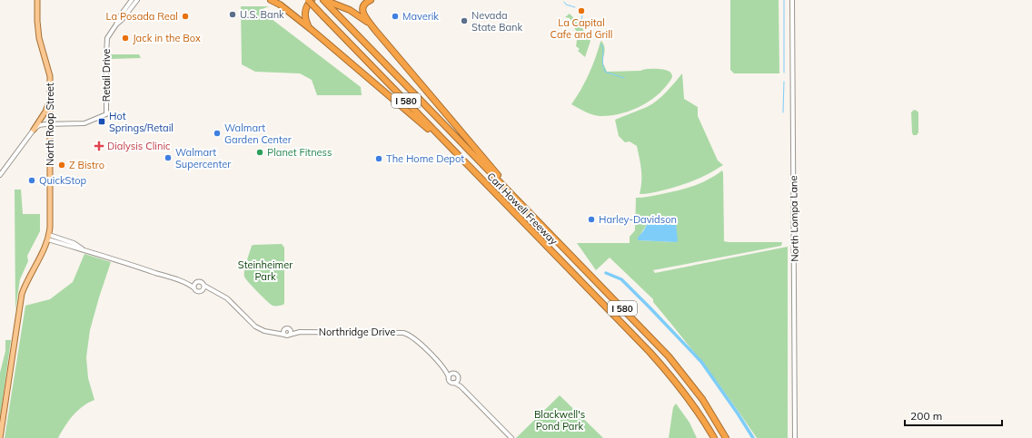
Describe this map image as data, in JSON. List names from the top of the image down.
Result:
{
  "streets": {
    "highway": ["I 580", "Carl Howell Freeway"],
    "main road": ["North Roop Street"],
    "street": ["Retail Drive", "North Lompa Lane", "Northridge Drive"]
  },
  "crossings": [
    ["Retail Drive", "North Roop Street"],
    ["North Roop Street", "Northridge Drive"]
  ],
  "parks": ["Steinheimer Park", "Blackwell's Pond Park"],
  "places": {
    "other": [
      "La Capital Cafe and Grill",
      "U.S. Bank",
      "La Posada Real",
      "Maverik",
      "Nevada State Bank",
      "Jack in the Box",
      "Walmart Garden Center",
      "Planet Fitness",
      "Walmart Supercenter",
      "The Home Depot",
      "Z Bistro",
      "QuickStop",
      "Harley-Davidson"
    ],
    "transit": ["Hot Springs/Retail"],
    "health": ["Dialysis Clinic"]
  },
  "scale_bar": "200 m"
}
